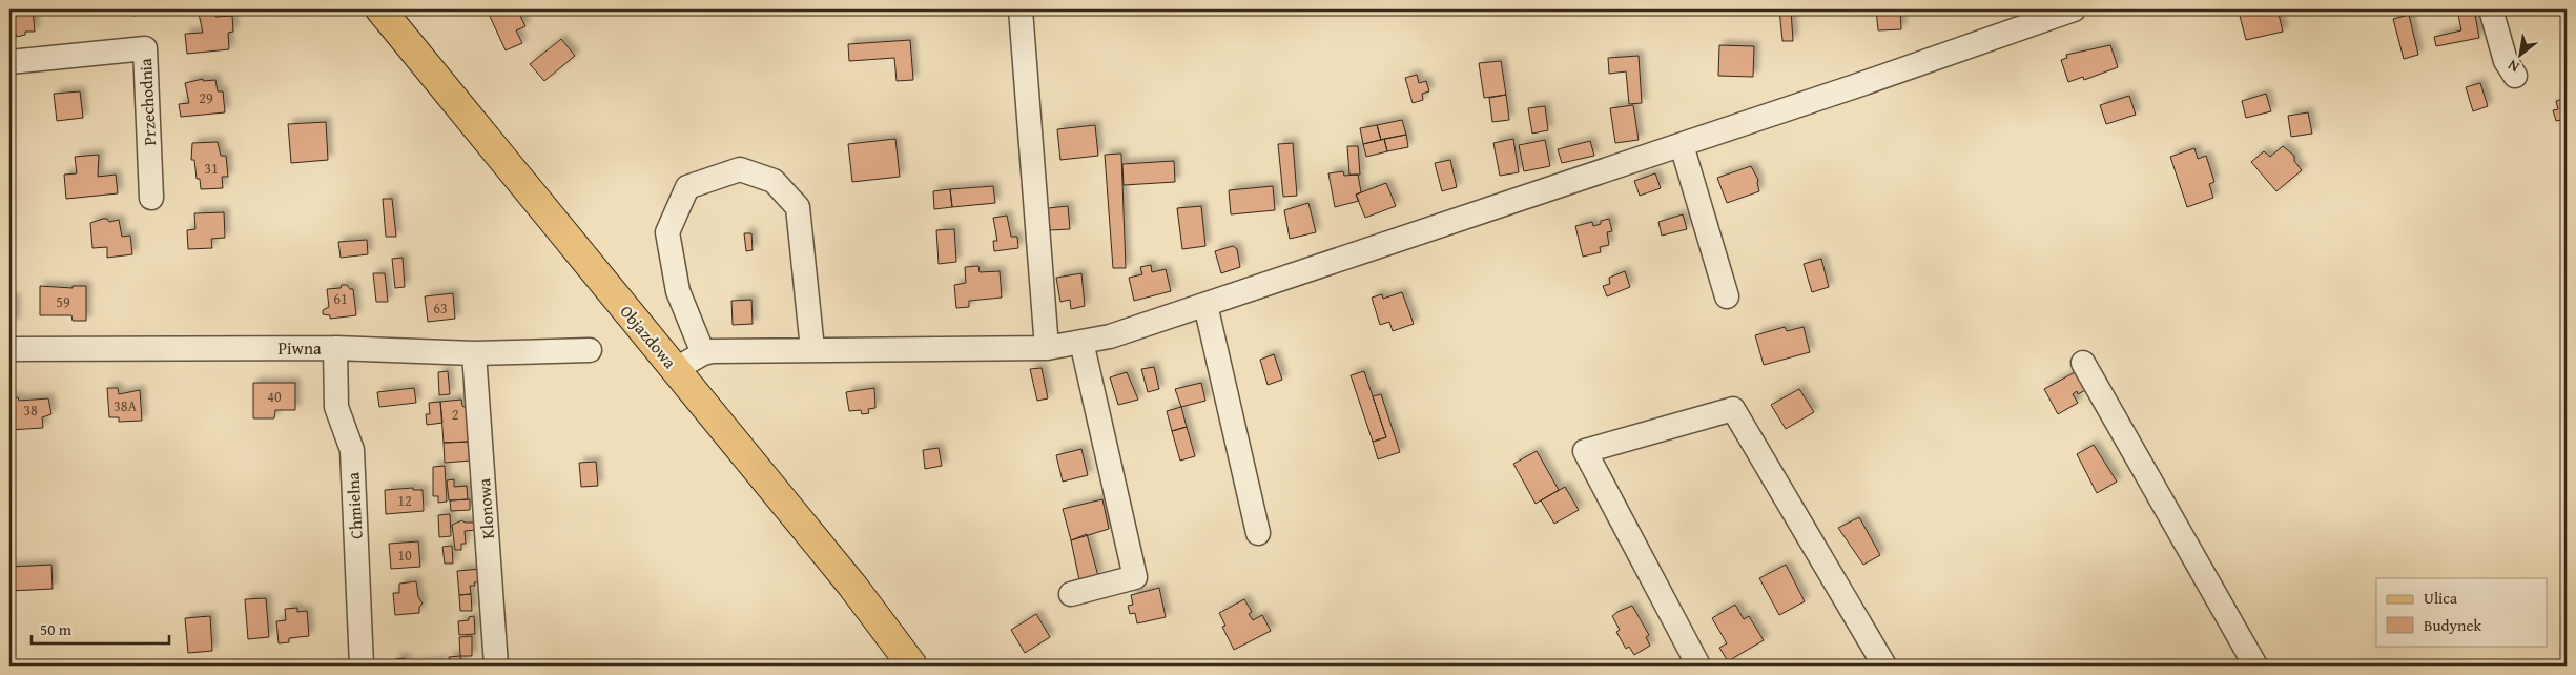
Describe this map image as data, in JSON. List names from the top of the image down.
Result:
{
  "streets": {
    "main road": ["Objazdowa"],
    "street": [
      "Przechodnia",
      "Piwna",
      "Chmielna",
      "Klonowa"
    ]
  },
  "crossings": [
    ["Piwna", "Chmielna"],
    ["Piwna", "Klonowa"]
  ],
  "house_numbers": [
    "29",
    "31",
    "61",
    "59",
    "63",
    "40",
    "38A",
    "38",
    "2",
    "12",
    "10"
  ],
  "legend": ["Ulica", "Budynek"],
  "scale_bar": "50 m",
  "north": "bottom left"
}
